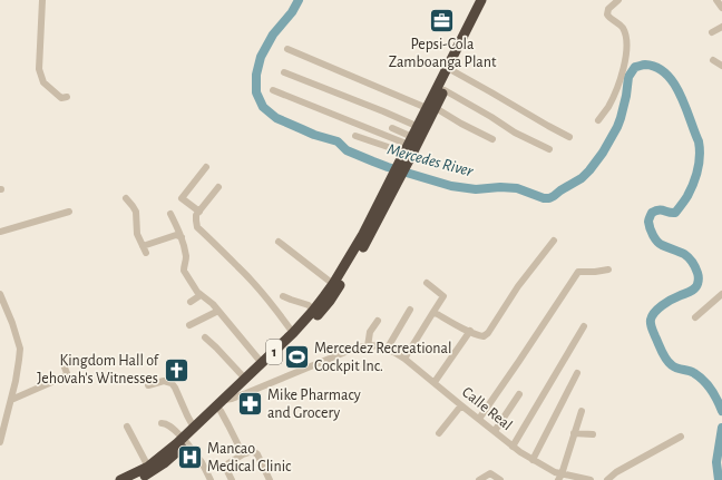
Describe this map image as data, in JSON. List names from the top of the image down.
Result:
{
  "streets": {
    "highway": ["1"],
    "street": ["Calle Real"]
  },
  "water": ["Mercedes River"],
  "places": {
    "office": ["Pepsi-Cola Zamboanga Plant"],
    "sports": ["Mercedez Recreational Cockpit Inc."],
    "church": ["Kingdom Hall of Jehovah's Witnesses"],
    "pharmacy": ["Mike Pharmacy and Grocery"],
    "hospital": ["Mancao Medical Clinic"]
  }
}
